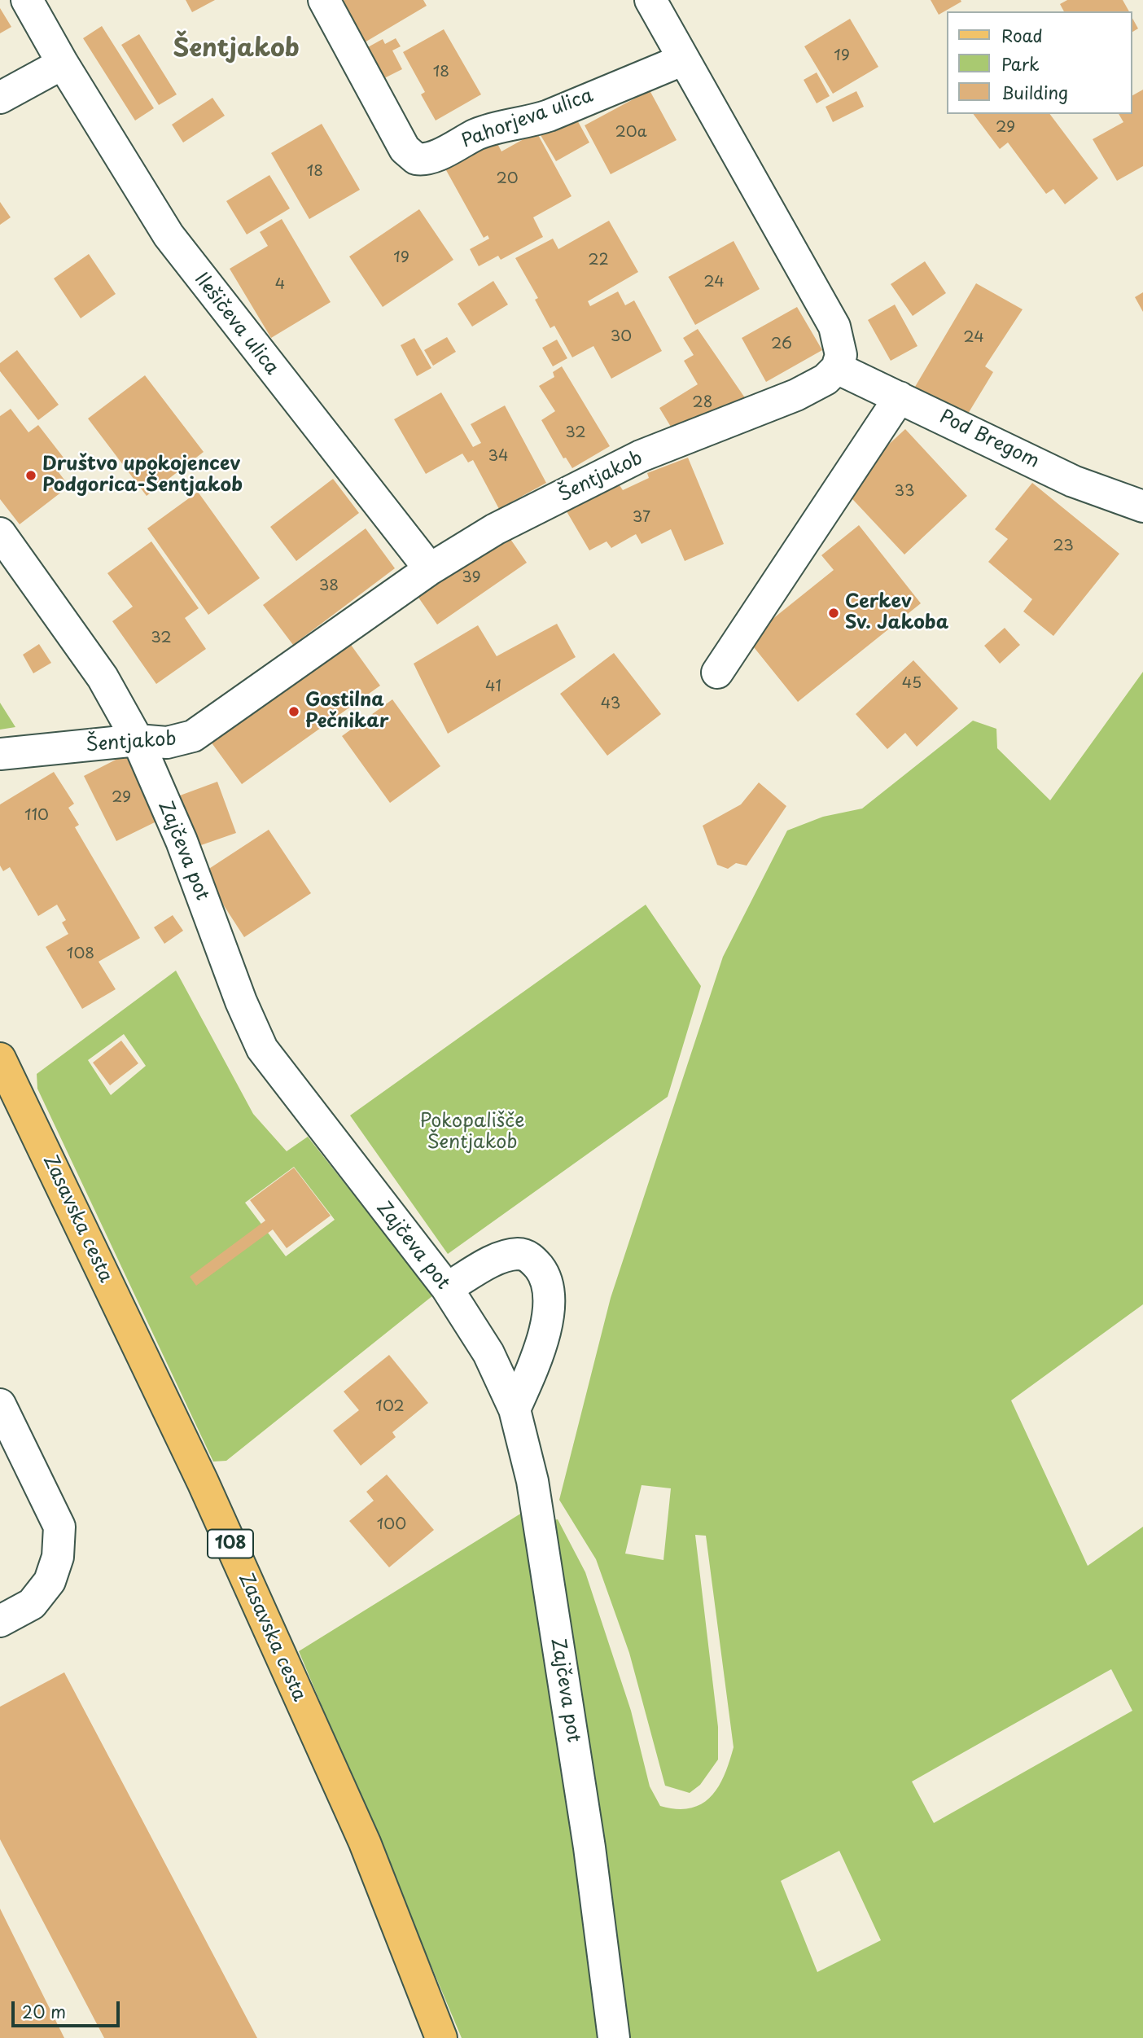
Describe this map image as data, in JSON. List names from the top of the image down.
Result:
{
  "streets": {
    "main road": ["Zasavska cesta", "108"],
    "street": [
      "Pahorjeva ulica",
      "Ilešičeva ulica",
      "Pod Bregom",
      "Šentjakob",
      "Zajčeva pot"
    ]
  },
  "crossings": [
    ["Ilešičeva ulica", "Šentjakob"],
    ["Pod Bregom", "Šentjakob"],
    ["Šentjakob", "Zajčeva pot"]
  ],
  "districts": ["Šentjakob"],
  "parks": ["Pokopališče Šentjakob"],
  "places": ["Društvo upokojencev Podgorica-Šentjakob", "Cerkev Sv. Jakoba", "Gostilna Pečnikar"],
  "house_numbers": [
    "19",
    "18",
    "29",
    "20a",
    "18",
    "20",
    "19",
    "22",
    "24",
    "4",
    "30",
    "24",
    "26",
    "28",
    "32",
    "34",
    "33",
    "37",
    "23",
    "39",
    "38",
    "32",
    "45",
    "41",
    "43",
    "29",
    "110",
    "108",
    "102",
    "100"
  ],
  "legend": ["Road", "Park", "Building"],
  "scale_bar": "20 m"
}
